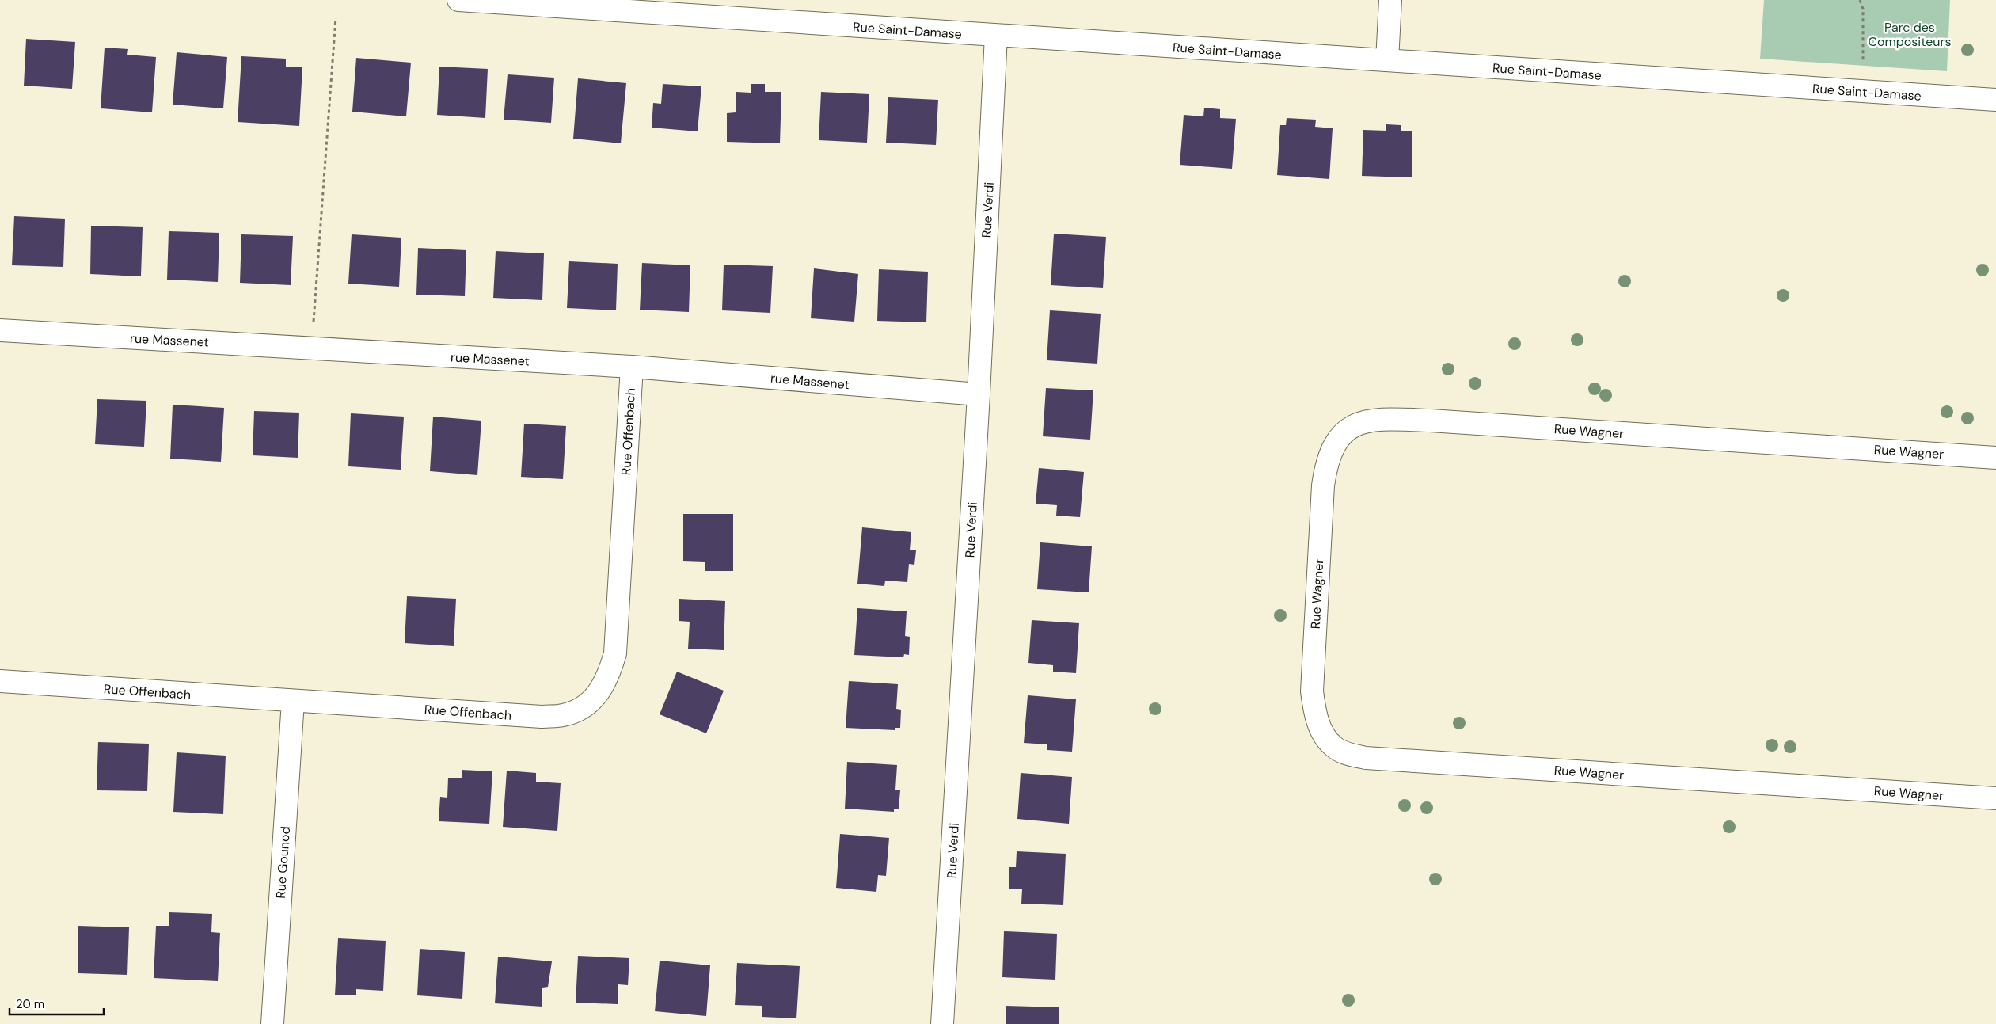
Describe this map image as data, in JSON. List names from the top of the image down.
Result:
{
  "streets": {
    "street": [
      "Rue Saint-Damase",
      "Rue Verdi",
      "rue Massenet",
      "Rue Wagner",
      "Rue Offenbach",
      "Rue Gounod"
    ]
  },
  "crossings": [
    ["Rue Saint-Damase", "Rue Verdi"],
    ["Rue Verdi", "rue Massenet"],
    ["rue Massenet", "Rue Offenbach"],
    ["Rue Offenbach", "Rue Gounod"]
  ],
  "parks": ["Parc des Compositeurs"],
  "scale_bar": "20 m"
}
